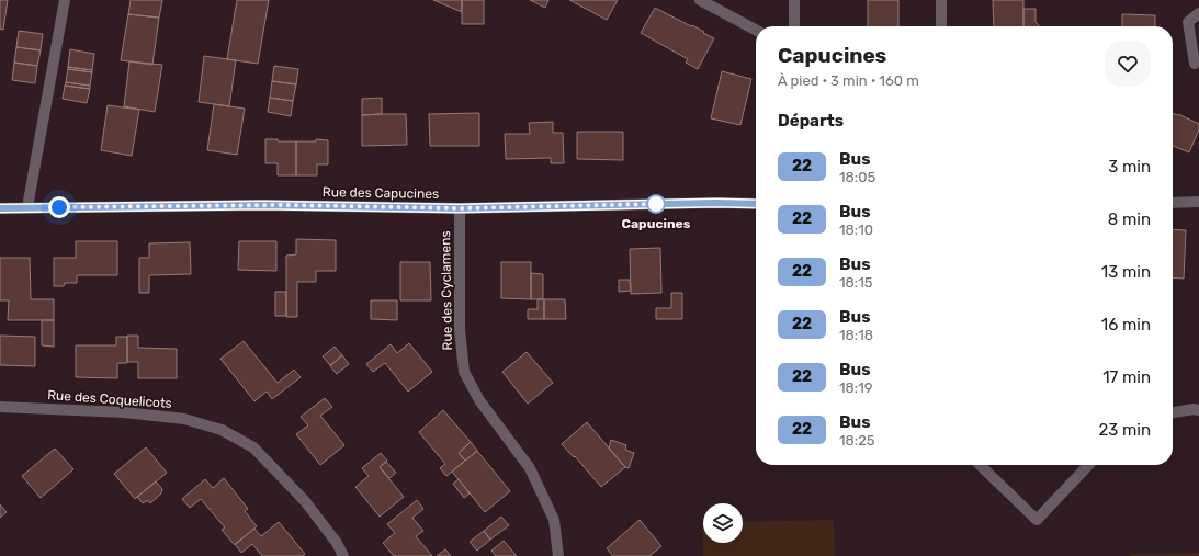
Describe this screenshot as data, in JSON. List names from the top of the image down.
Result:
{
  "streets": {
    "street": ["Rue des Capucines", "Rue des Cyclamens", "Rue des Coquelicots"]
  },
  "crossings": [
    ["Rue des Capucines", "Rue des Cyclamens"]
  ],
  "places": ["Capucines"],
  "lines": ["bus line 22"],
  "page": {
    "heading": [
      ["Capucines", "À pied · 3 min · 160 m"],
      "Départs"
    ],
    "list": [
      {
        "mark": "22",
        "name": "Bus",
        "note": "18:05",
        "value": "3 min"
      },
      {
        "mark": "22",
        "name": "Bus",
        "note": "18:10",
        "value": "8 min"
      },
      {
        "mark": "22",
        "name": "Bus",
        "note": "18:15",
        "value": "13 min"
      },
      {
        "mark": "22",
        "name": "Bus",
        "note": "18:18",
        "value": "16 min"
      },
      {
        "mark": "22",
        "name": "Bus",
        "note": "18:19",
        "value": "17 min"
      },
      {
        "mark": "22",
        "name": "Bus",
        "note": "18:25",
        "value": "23 min"
      }
    ]
  }
}
